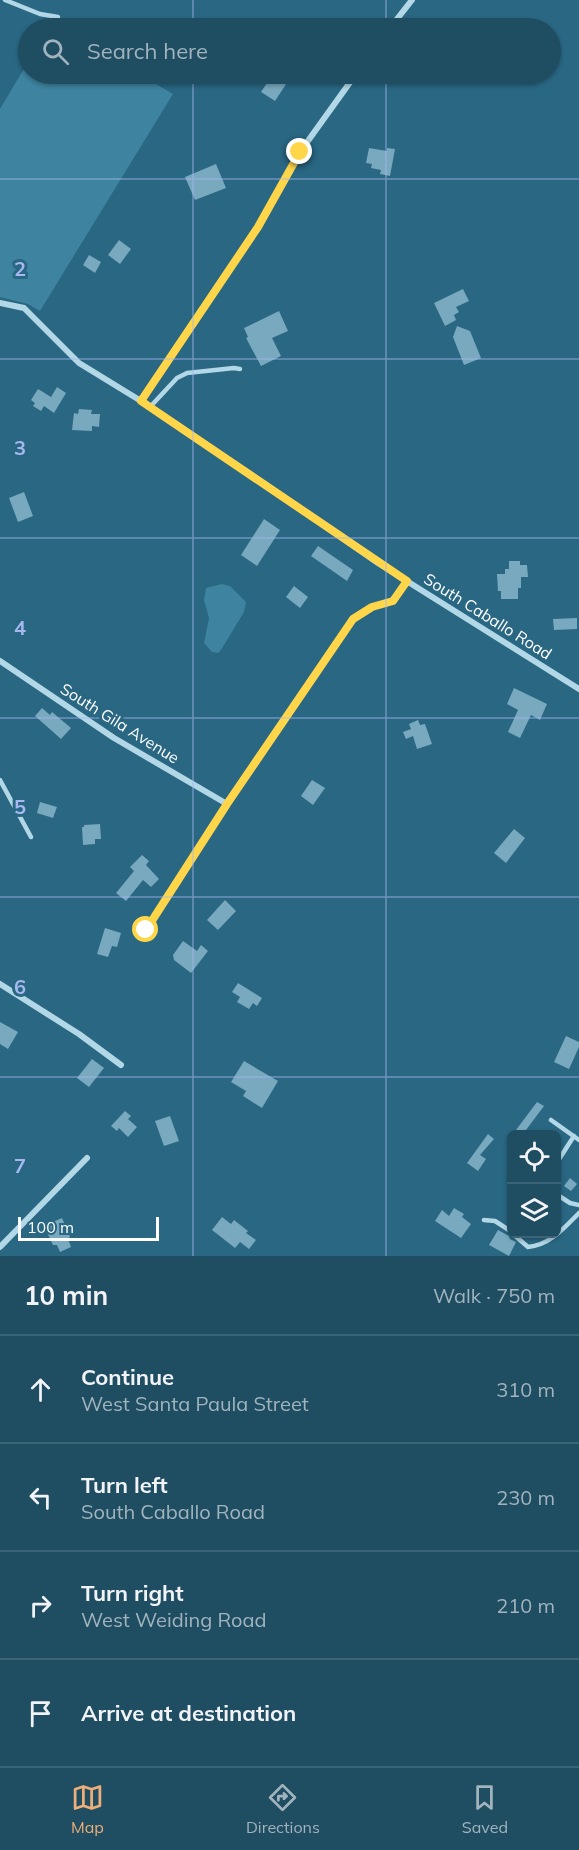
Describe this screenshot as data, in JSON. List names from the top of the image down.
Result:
{
  "streets": {
    "street": ["South Caballo Road", "South Gila Avenue"]
  },
  "scale_bar": "100 m",
  "page": {
    "search": "Search here",
    "scale": "100 m",
    "heading": ["10 min", "Walk · 750 m"],
    "list": [
      ["Continue", "West Santa Paula Street", "310 m"],
      ["Turn left", "South Caballo Road", "230 m"],
      ["Turn right", "West Weiding Road", "210 m"],
      "Arrive at destination"
    ],
    "nav": ["Map", "Directions", "Saved"]
  },
  "grid": {
    "rows": [
      "2",
      "3",
      "4",
      "5",
      "6",
      "7"
    ]
  }
}
